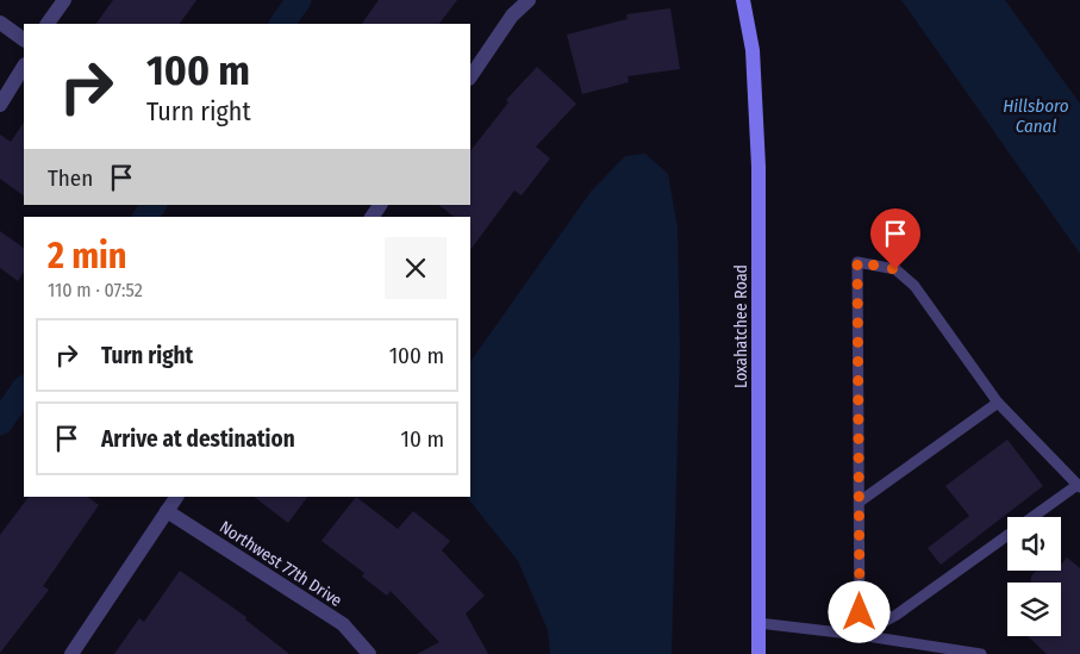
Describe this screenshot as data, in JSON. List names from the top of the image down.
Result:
{
  "streets": {
    "main road": ["Loxahatchee Road"],
    "street": ["Northwest 77th Drive"]
  },
  "water": ["Hillsboro Canal"],
  "page": {
    "turn": ["100 m", "Turn right"],
    "then": "Then",
    "heading": ["2 min", "110 m · 07:52"],
    "list": [
      {
        "name": "Turn right",
        "value": "100 m"
      },
      {
        "name": "Arrive at destination",
        "value": "10 m"
      }
    ]
  }
}
